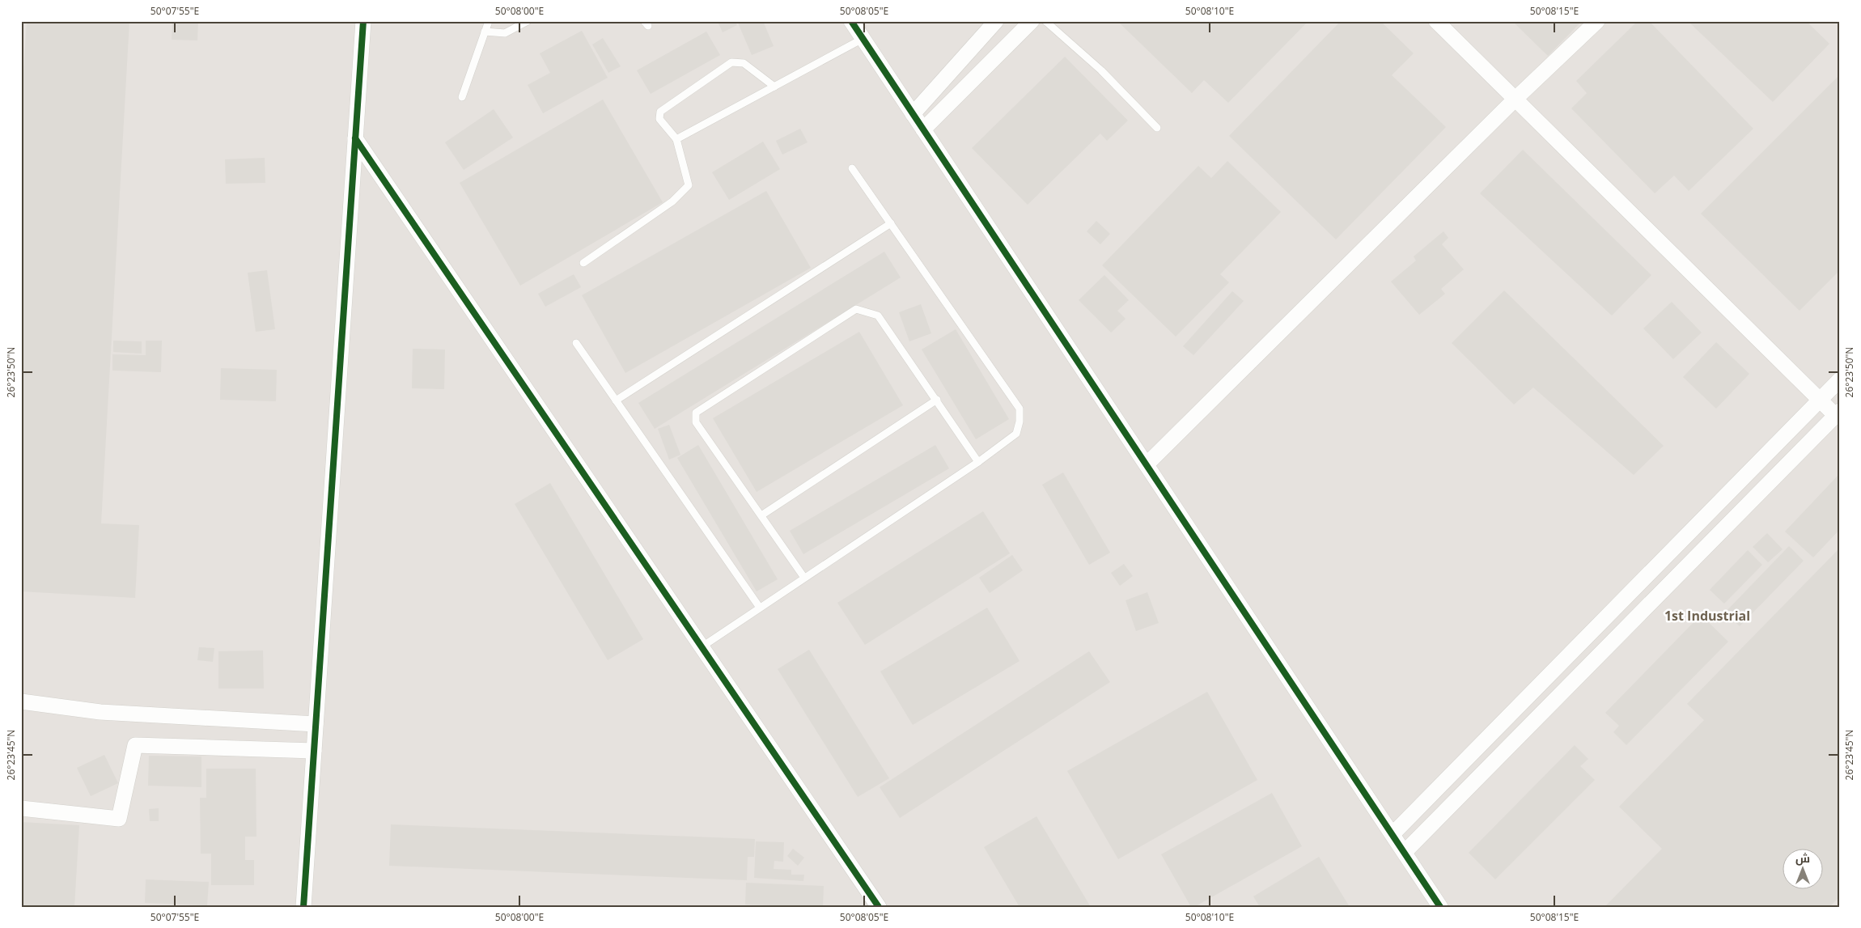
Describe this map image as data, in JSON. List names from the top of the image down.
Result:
{
  "districts": ["1st Industrial"],
  "north": "top",
  "coordinates": [
    "50°07'55\"E",
    "50°08'00\"E",
    "50°08'05\"E",
    "50°08'10\"E",
    "50°08'15\"E",
    "26°23'50\"N",
    "26°23'45\"N"
  ]
}
